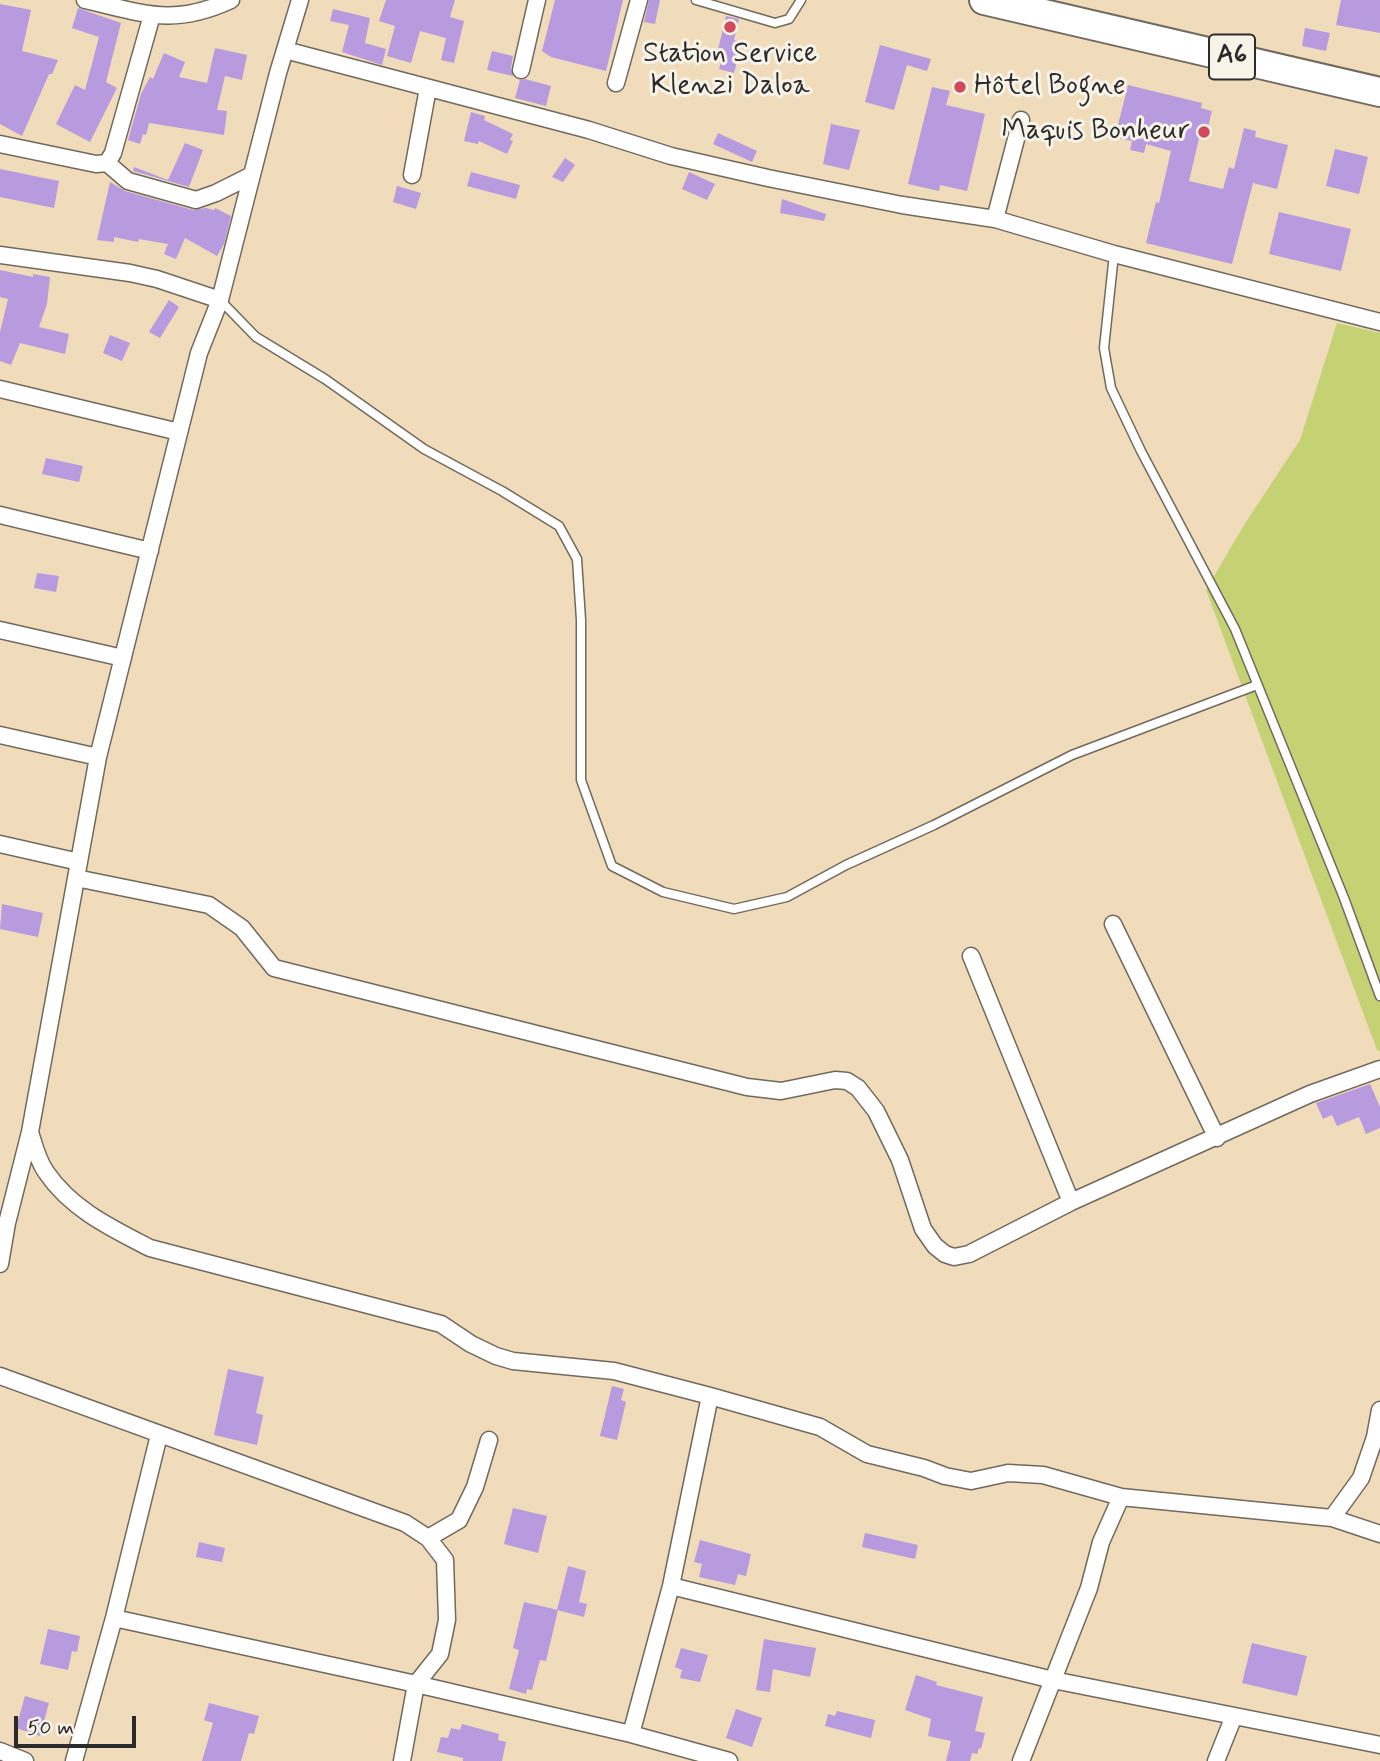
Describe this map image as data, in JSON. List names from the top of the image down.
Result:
{
  "streets": {
    "highway": ["A6"]
  },
  "places": ["Station Service Klenzi Daloa", "Hôtel Bogne", "Maquis Bonheur"],
  "scale_bar": "50 m"
}
